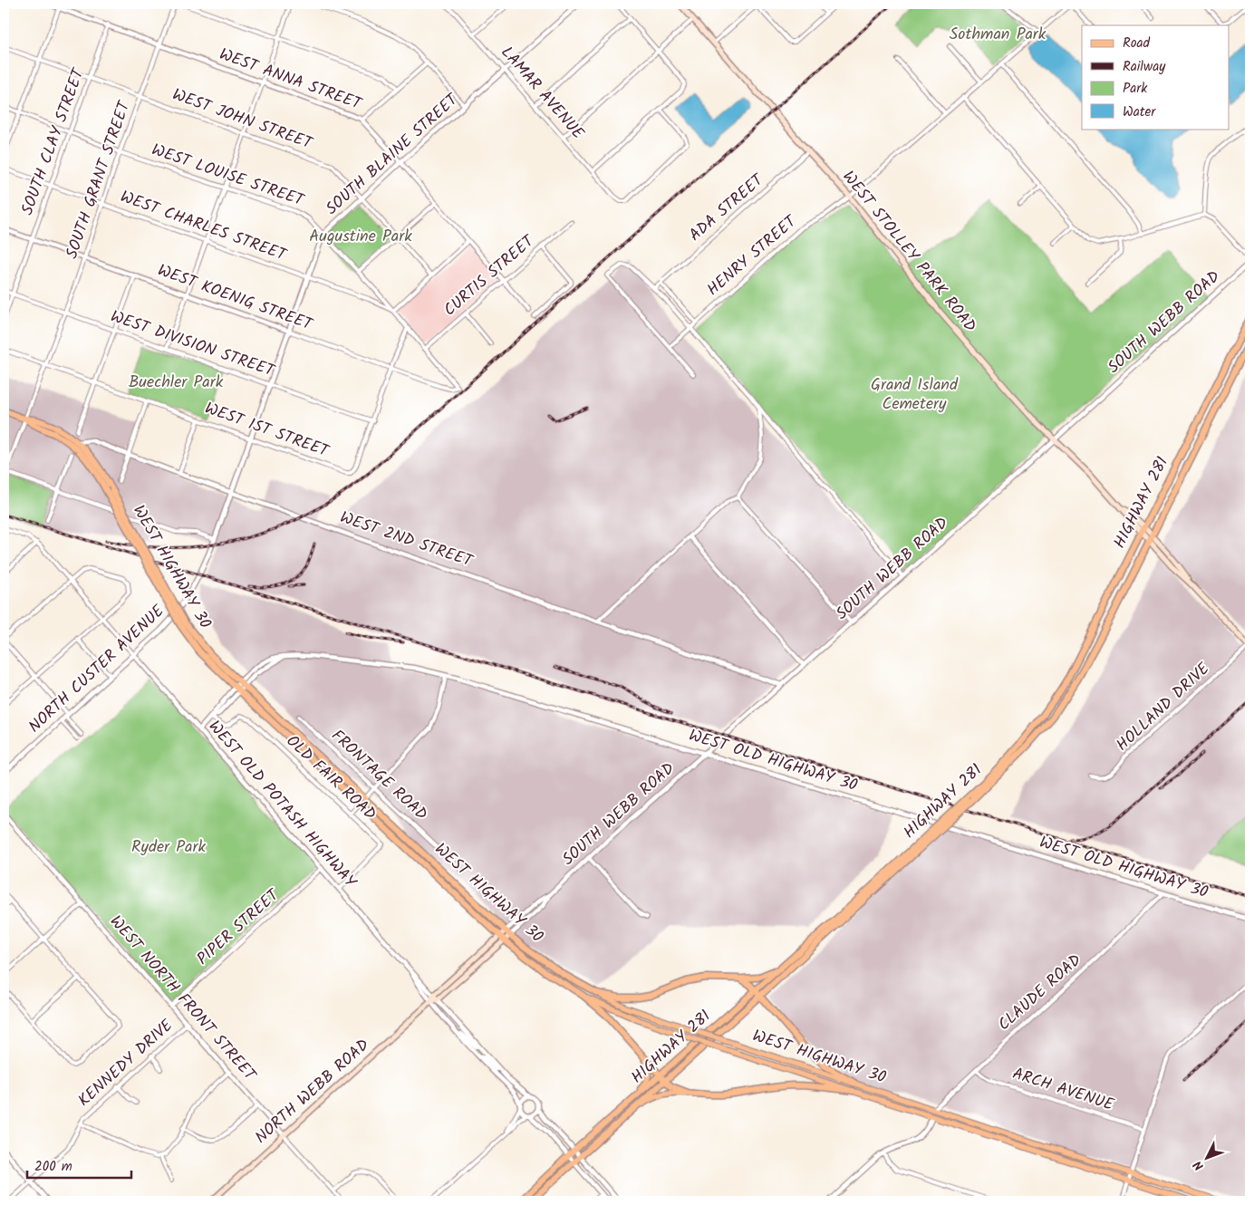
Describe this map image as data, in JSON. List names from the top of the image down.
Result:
{
  "streets": {
    "highway": ["HIGHWAY 281", "WEST 2ND STREET", "WEST HIGHWAY 30"],
    "main road": ["WEST STOLLEY PARK ROAD", "SOUTH WEBB ROAD", "NORTH WEBB ROAD"],
    "street": [
      "WEST ANNA STREET",
      "LAMAR AVENUE",
      "WEST JOHN STREET",
      "SOUTH CLAY STREET",
      "SOUTH BLAINE STREET",
      "WEST LOUISE STREET",
      "SOUTH GRANT STREET",
      "ADA STREET",
      "WEST CHARLES STREET",
      "HENRY STREET",
      "CURTIS STREET",
      "WEST KOENIG STREET",
      "WEST DIVISION STREET",
      "WEST 1ST STREET",
      "NORTH CUSTER AVENUE",
      "HOLLAND DRIVE",
      "WEST OLD HIGHWAY 30",
      "FRONTAGE ROAD",
      "OLD FAIR ROAD",
      "WEST OLD POTASH HIGHWAY",
      "PIPER STREET",
      "CLAUDE ROAD",
      "WEST NORTH FRONT STREET",
      "KENNEDY DRIVE",
      "ARCH AVENUE"
    ]
  },
  "crossings": [
    ["WEST ANNA STREET", "SOUTH CLAY STREET"],
    ["WEST ANNA STREET", "SOUTH BLAINE STREET"],
    ["WEST ANNA STREET", "SOUTH GRANT STREET"],
    ["WEST ANNA STREET", "CURTIS STREET"],
    ["LAMAR AVENUE", "SOUTH BLAINE STREET"],
    ["WEST JOHN STREET", "SOUTH CLAY STREET"],
    ["WEST JOHN STREET", "SOUTH BLAINE STREET"],
    ["WEST JOHN STREET", "SOUTH GRANT STREET"],
    ["SOUTH CLAY STREET", "WEST LOUISE STREET"],
    ["SOUTH CLAY STREET", "WEST CHARLES STREET"],
    ["SOUTH CLAY STREET", "WEST KOENIG STREET"],
    ["SOUTH CLAY STREET", "WEST DIVISION STREET"],
    ["SOUTH BLAINE STREET", "WEST LOUISE STREET"],
    ["SOUTH BLAINE STREET", "WEST CHARLES STREET"],
    ["SOUTH BLAINE STREET", "WEST KOENIG STREET"],
    ["SOUTH BLAINE STREET", "WEST DIVISION STREET"],
    ["SOUTH BLAINE STREET", "WEST 1ST STREET"],
    ["SOUTH BLAINE STREET", "WEST 2ND STREET"],
    ["SOUTH BLAINE STREET", "NORTH CUSTER AVENUE"],
    ["WEST LOUISE STREET", "SOUTH GRANT STREET"],
    ["WEST LOUISE STREET", "WEST CHARLES STREET"],
    ["WEST LOUISE STREET", "CURTIS STREET"],
    ["WEST LOUISE STREET", "WEST KOENIG STREET"],
    ["SOUTH GRANT STREET", "WEST CHARLES STREET"],
    ["SOUTH GRANT STREET", "WEST KOENIG STREET"],
    ["SOUTH GRANT STREET", "WEST DIVISION STREET"],
    ["SOUTH GRANT STREET", "WEST 1ST STREET"],
    ["SOUTH GRANT STREET", "WEST 2ND STREET"],
    ["ADA STREET", "WEST STOLLEY PARK ROAD"],
    ["WEST STOLLEY PARK ROAD", "HENRY STREET"],
    ["WEST STOLLEY PARK ROAD", "SOUTH WEBB ROAD"],
    ["WEST STOLLEY PARK ROAD", "HIGHWAY 281"],
    ["WEST STOLLEY PARK ROAD", "HOLLAND DRIVE"],
    ["SOUTH WEBB ROAD", "WEST 2ND STREET"],
    ["SOUTH WEBB ROAD", "WEST HIGHWAY 30"],
    ["SOUTH WEBB ROAD", "WEST OLD HIGHWAY 30"],
    ["SOUTH WEBB ROAD", "WEST OLD POTASH HIGHWAY"],
    ["SOUTH WEBB ROAD", "NORTH WEBB ROAD"],
    ["WEST DIVISION STREET", "WEST 1ST STREET"],
    ["WEST 2ND STREET", "WEST HIGHWAY 30"],
    ["WEST 2ND STREET", "NORTH CUSTER AVENUE"],
    ["WEST HIGHWAY 30", "WEST OLD HIGHWAY 30"],
    ["WEST HIGHWAY 30", "CLAUDE ROAD"],
    ["NORTH CUSTER AVENUE", "WEST OLD POTASH HIGHWAY"],
    ["WEST OLD HIGHWAY 30", "OLD FAIR ROAD"],
    ["WEST OLD HIGHWAY 30", "WEST OLD POTASH HIGHWAY"],
    ["WEST OLD HIGHWAY 30", "CLAUDE ROAD"],
    ["OLD FAIR ROAD", "WEST OLD POTASH HIGHWAY"],
    ["WEST OLD POTASH HIGHWAY", "PIPER STREET"],
    ["WEST OLD POTASH HIGHWAY", "NORTH WEBB ROAD"],
    ["PIPER STREET", "WEST NORTH FRONT STREET"],
    ["CLAUDE ROAD", "ARCH AVENUE"],
    ["WEST NORTH FRONT STREET", "KENNEDY DRIVE"],
    ["WEST NORTH FRONT STREET", "NORTH WEBB ROAD"]
  ],
  "parks": [
    "Sothman Park",
    "Augustine Park",
    "Buechler Park",
    "Grand Island Cemetery",
    "Ryder Park"
  ],
  "legend": [
    "Road",
    "Railway",
    "Park",
    "Water"
  ],
  "scale_bar": "200 m",
  "north": "bottom left"
}
